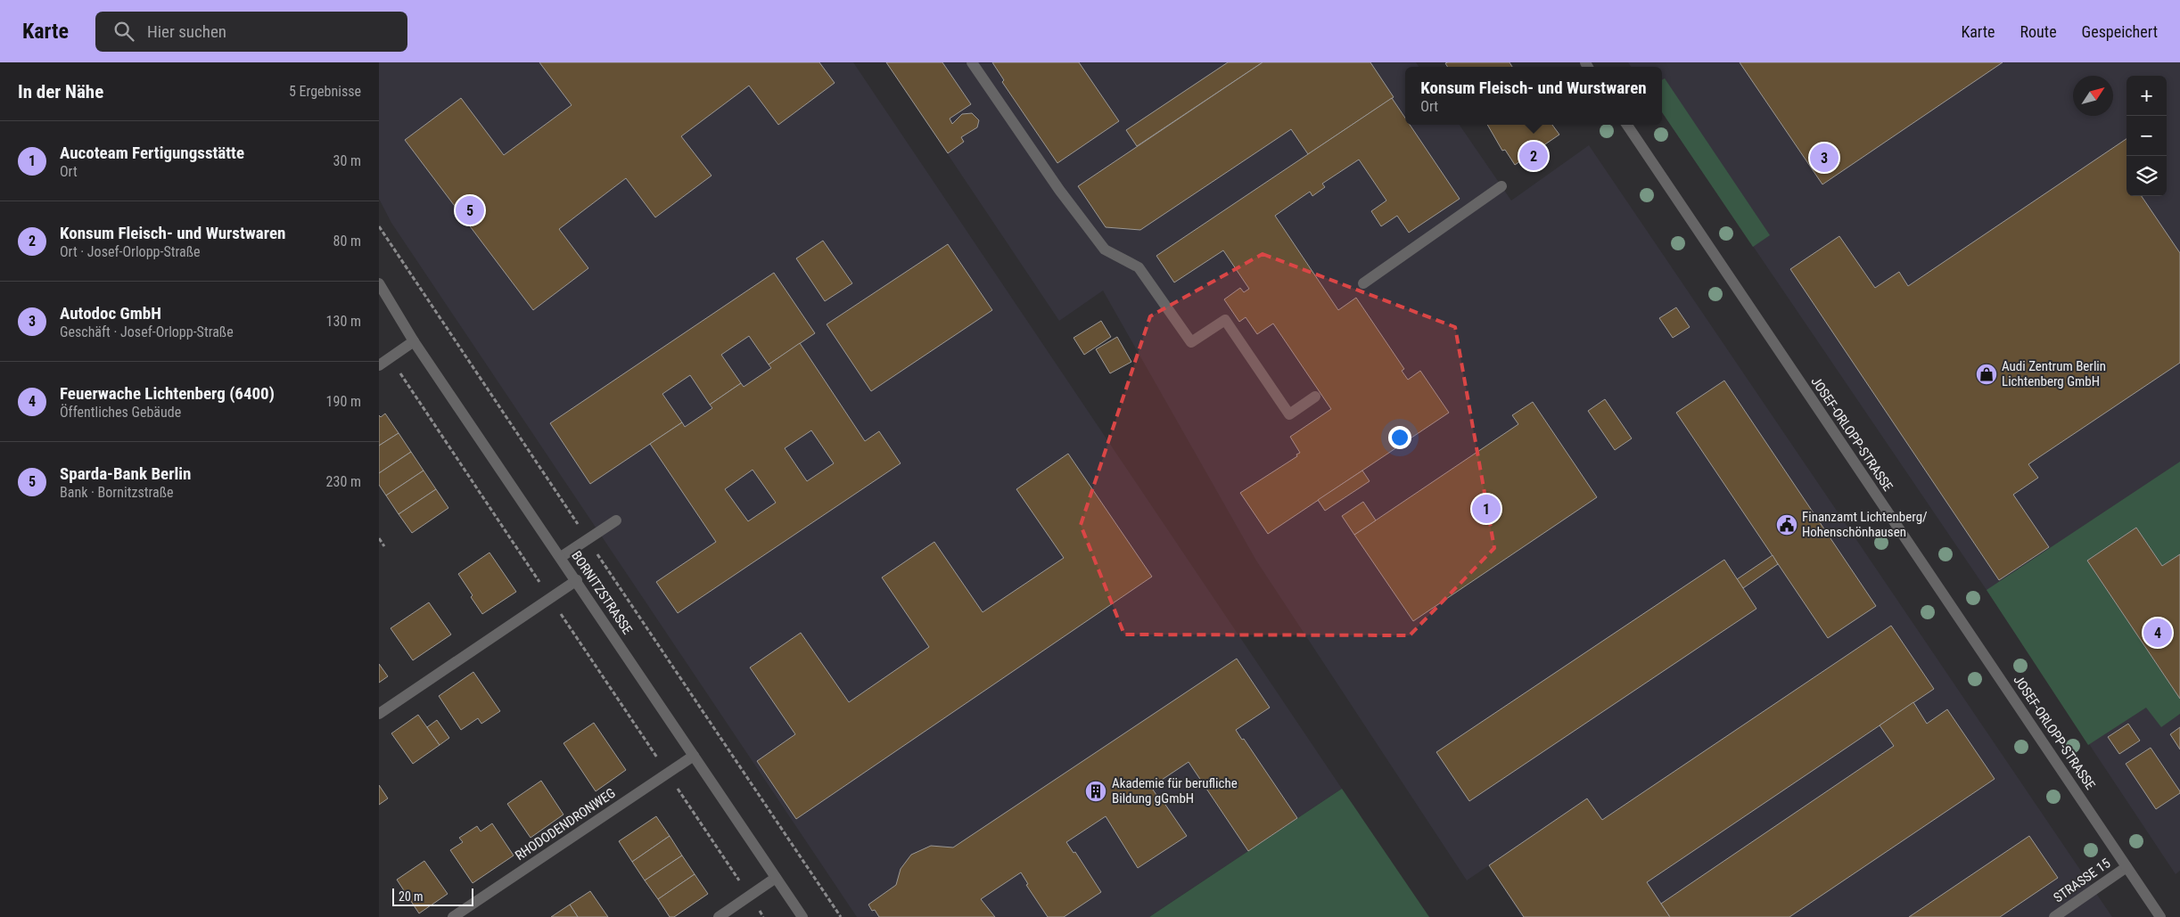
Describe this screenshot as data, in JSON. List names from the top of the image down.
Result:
{
  "streets": {
    "street": [
      "JOSEF-ORLOPP-STRASSE",
      "BORNITZSTRASSE",
      "RHODODENDRONWEG",
      "STRASSE 15"
    ]
  },
  "crossings": [
    ["JOSEF-ORLOPP-STRASSE", "STRASSE 15"],
    ["BORNITZSTRASSE", "RHODODENDRONWEG"]
  ],
  "places": {
    "shop": ["Audi Zentrum Berlin Lichtenberg GmbH"],
    "public building": ["Finanzamt Lichtenberg/ Hohenschönhausen"],
    "building": ["Akademie für berufliche Bildung gGmbH"]
  },
  "scale_bar": "20 m",
  "north": "top right",
  "page": {
    "header": "Karte",
    "search": "Hier suchen",
    "nav": ["Karte", "Route", "Gespeichert"],
    "heading": ["In der Nähe", "5 Ergebnisse"],
    "popup": ["Konsum Fleisch- und Wurstwaren", "Ort"],
    "map_buttons": ["+", "−"],
    "list": [
      {
        "mark": "1",
        "name": "Aucoteam Fertigungsstätte",
        "note": "Ort",
        "value": "30 m"
      },
      {
        "mark": "2",
        "name": "Konsum Fleisch- und Wurstwaren",
        "note": "Ort · Josef-Orlopp-Straße",
        "value": "80 m"
      },
      {
        "mark": "3",
        "name": "Autodoc GmbH",
        "note": "Geschäft · Josef-Orlopp-Straße",
        "value": "130 m"
      },
      {
        "mark": "4",
        "name": "Feuerwache Lichtenberg (6400)",
        "note": "Öffentliches Gebäude",
        "value": "190 m"
      },
      {
        "mark": "5",
        "name": "Sparda-Bank Berlin",
        "note": "Bank · Bornitzstraße",
        "value": "230 m"
      }
    ],
    "pins": [
      "2",
      "3",
      "5",
      "1",
      "4"
    ],
    "scale": "20 m"
  }
}
